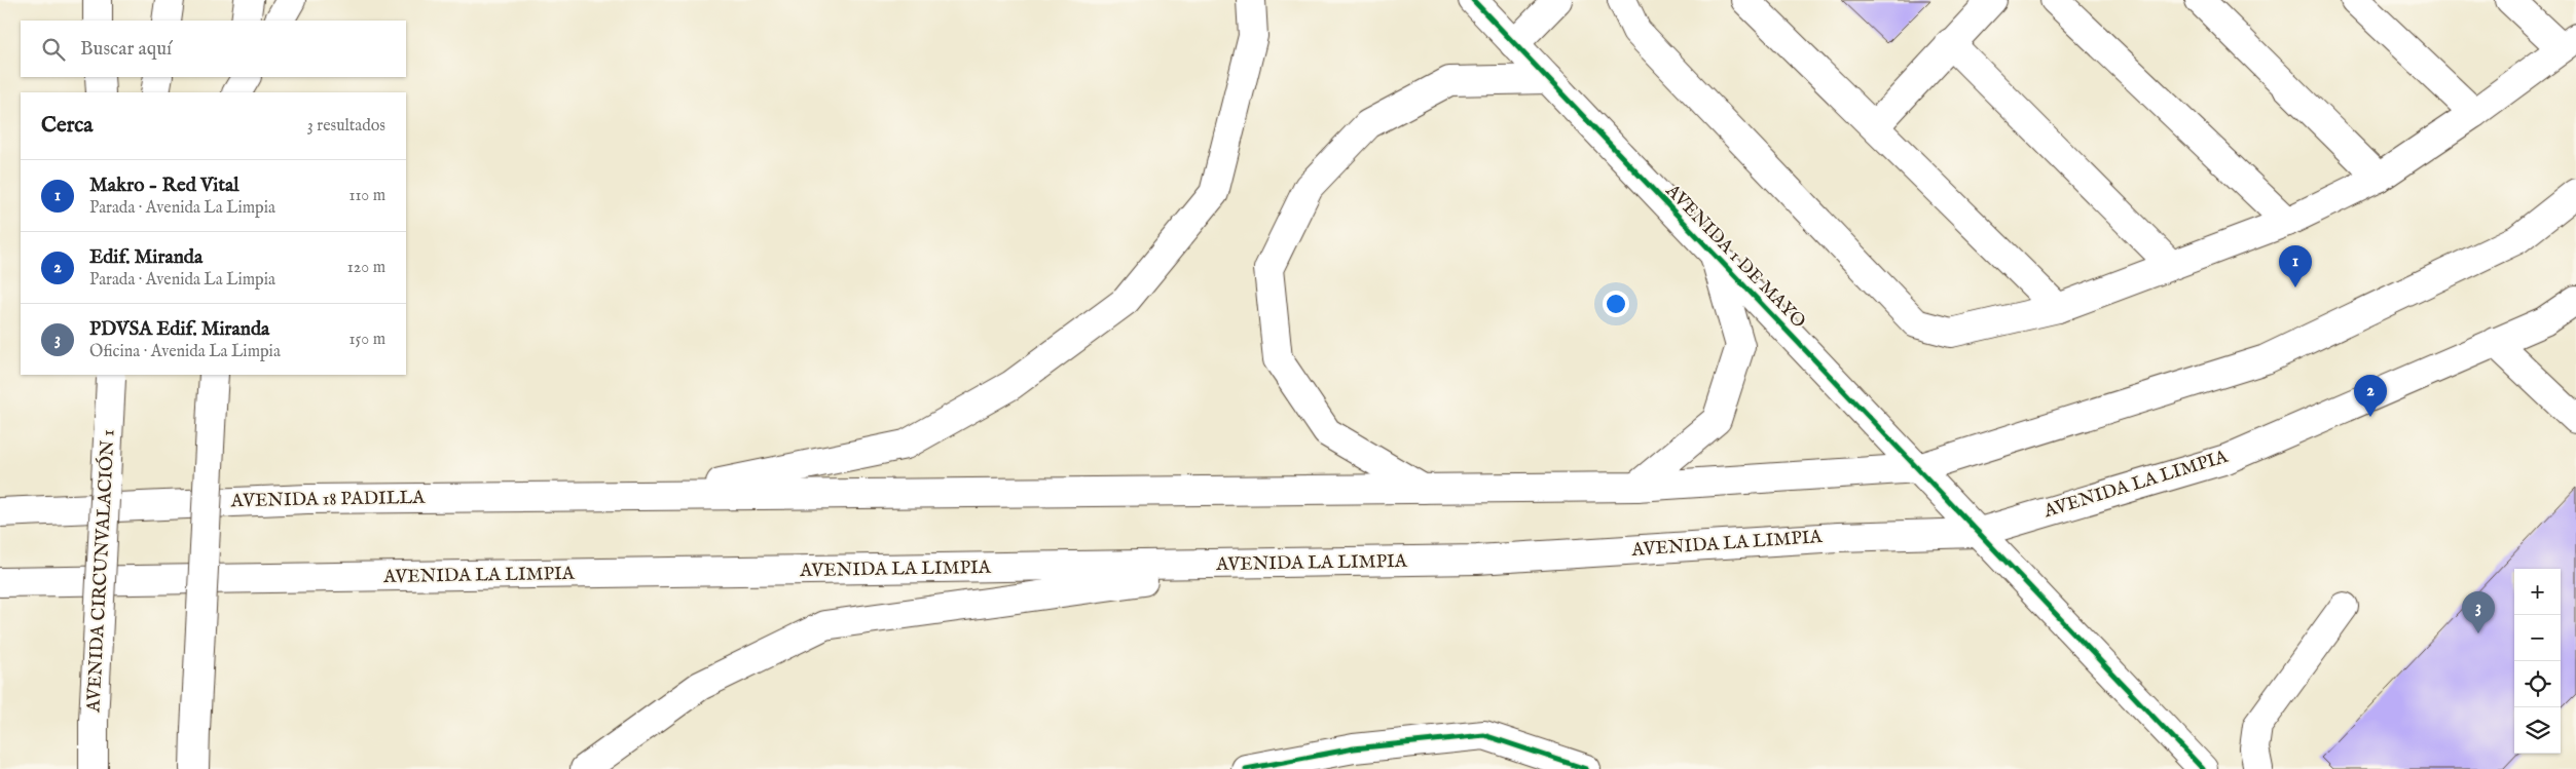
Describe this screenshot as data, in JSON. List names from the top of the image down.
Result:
{
  "streets": {
    "main road": [
      "AVENIDA 1 DE MAYO",
      "AVENIDA LA LIMPIA",
      "AVENIDA 18 PADILLA",
      "AVENIDA CIRCUNVALACIÓN 1"
    ]
  },
  "crossings": [
    ["AVENIDA 1 DE MAYO", "AVENIDA LA LIMPIA"]
  ],
  "page": {
    "search": "Buscar aquí",
    "heading": ["Cerca", "3 resultados"],
    "list": [
      {
        "mark": "1",
        "name": "Makro - Red Vital",
        "note": "Parada · Avenida La Limpia",
        "value": "110 m"
      },
      {
        "mark": "2",
        "name": "Edif. Miranda",
        "note": "Parada · Avenida La Limpia",
        "value": "120 m"
      },
      {
        "mark": "3",
        "name": "PDVSA Edif. Miranda",
        "note": "Oficina · Avenida La Limpia",
        "value": "150 m"
      }
    ],
    "pins": ["1", "2", "3"],
    "map_buttons": ["+", "−"]
  }
}
